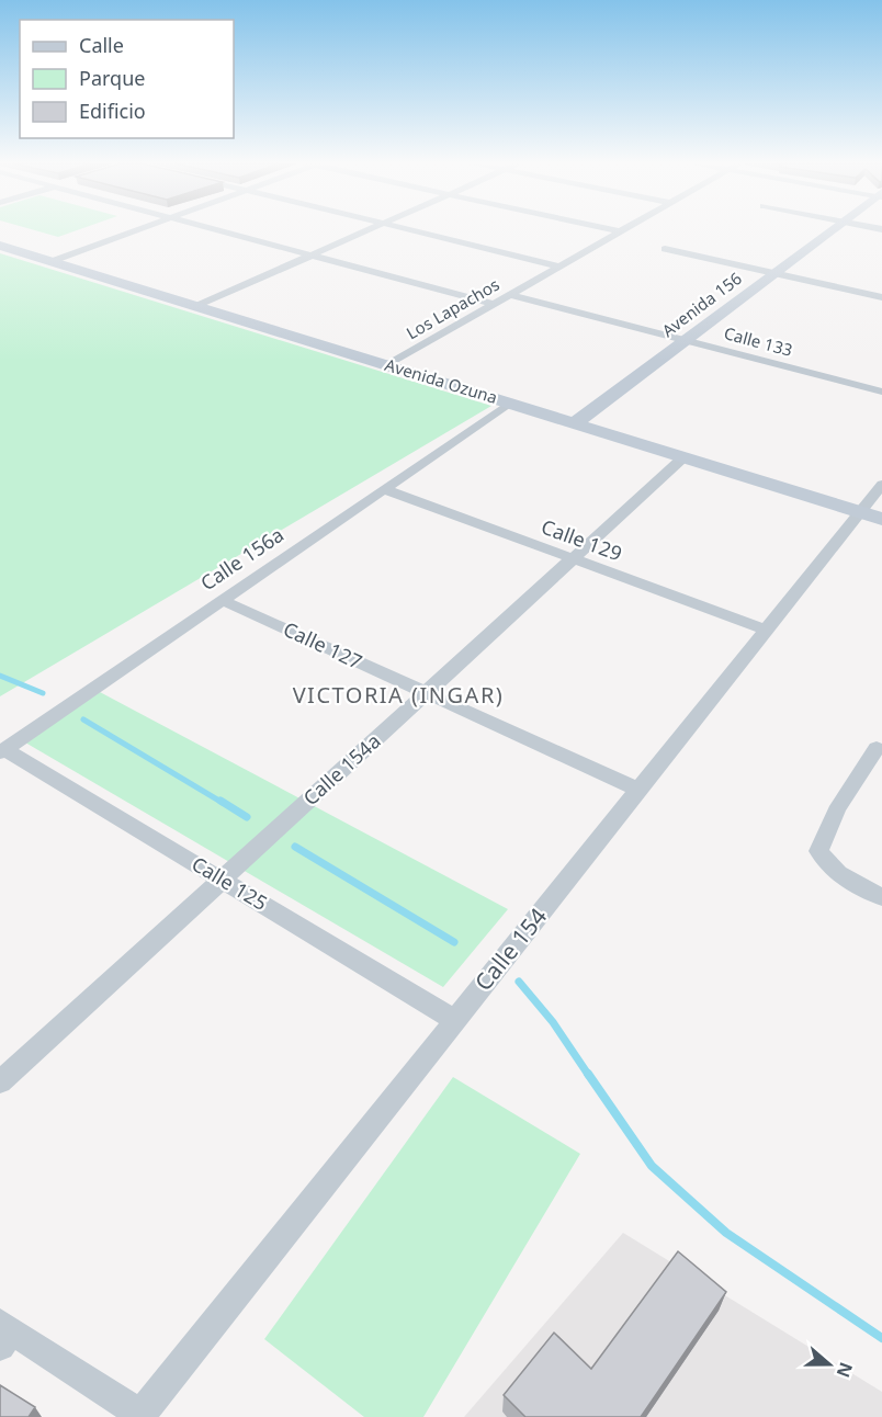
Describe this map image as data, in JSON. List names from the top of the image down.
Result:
{
  "streets": {
    "main road": ["Avenida 156", "Avenida Ozuna"],
    "street": [
      "Los Lapachos",
      "Calle 133",
      "Calle 129",
      "Calle 156a",
      "Calle 127",
      "Calle 154a",
      "Calle 125",
      "Calle 154"
    ]
  },
  "crossings": [
    ["Avenida 156", "Calle 133"],
    ["Avenida 156", "Avenida Ozuna"],
    ["Los Lapachos", "Calle 133"],
    ["Los Lapachos", "Avenida Ozuna"],
    ["Avenida Ozuna", "Calle 156a"],
    ["Avenida Ozuna", "Calle 154a"],
    ["Avenida Ozuna", "Calle 154"],
    ["Calle 129", "Calle 156a"],
    ["Calle 129", "Calle 154a"],
    ["Calle 129", "Calle 154"],
    ["Calle 156a", "Calle 127"],
    ["Calle 156a", "Calle 125"],
    ["Calle 127", "Calle 154a"],
    ["Calle 127", "Calle 154"],
    ["Calle 154a", "Calle 125"],
    ["Calle 125", "Calle 154"]
  ],
  "districts": ["VICTORIA (INGAR)"],
  "legend": ["Calle", "Parque", "Edificio"],
  "north": "right"
}
